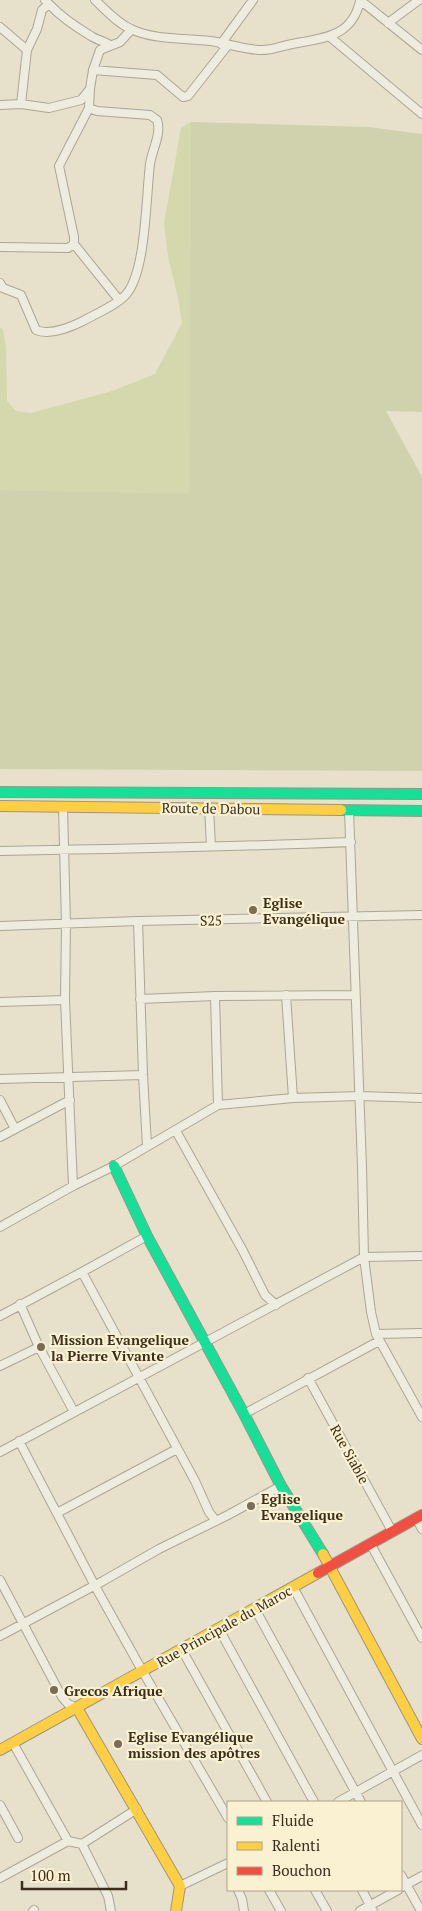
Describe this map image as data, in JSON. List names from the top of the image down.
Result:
{
  "streets": {
    "street": [
      "Route de Dabou",
      "S25",
      "Rue Siable",
      "Rue Principale du Maroc"
    ]
  },
  "crossings": [
    ["Rue Siable", "Rue Principale du Maroc"]
  ],
  "places": [
    "Eglise Evangélique",
    "Mission Evangelique la Pierre Vivante",
    "Eglise Evangelique",
    "Grecos Afrique",
    "Eglise Evangélique mission des apôtres"
  ],
  "legend": ["Fluide", "Ralenti", "Bouchon"],
  "scale_bar": "100 m"
}
